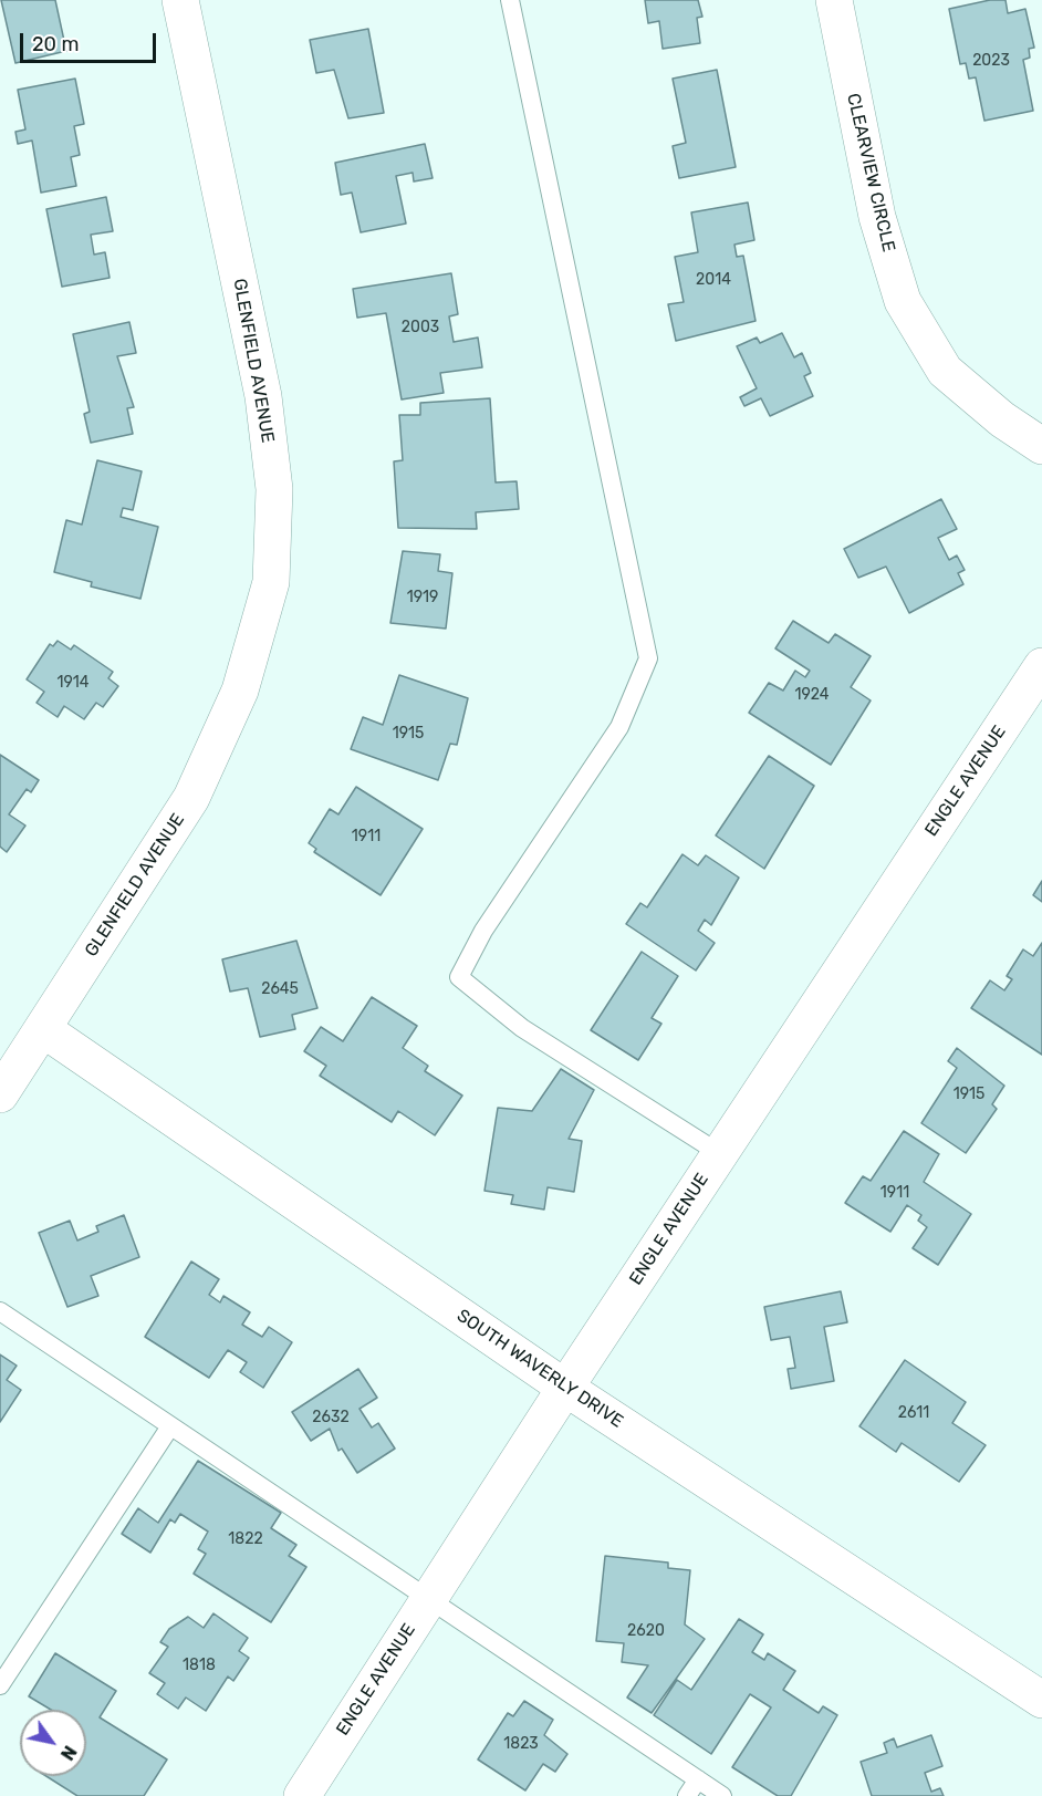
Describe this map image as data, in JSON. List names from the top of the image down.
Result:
{
  "streets": {
    "street": [
      "CLEARVIEW CIRCLE",
      "GLENFIELD AVENUE",
      "ENGLE AVENUE",
      "SOUTH WAVERLY DRIVE"
    ]
  },
  "crossings": [
    ["GLENFIELD AVENUE", "SOUTH WAVERLY DRIVE"],
    ["ENGLE AVENUE", "SOUTH WAVERLY DRIVE"]
  ],
  "house_numbers": [
    "2023",
    "2014",
    "2003",
    "1919",
    "1914",
    "1924",
    "1915",
    "1911",
    "2645",
    "1915",
    "1911",
    "2611",
    "2632",
    "1822",
    "2620",
    "1818",
    "1823"
  ],
  "scale_bar": "20 m",
  "north": "bottom right"
}
